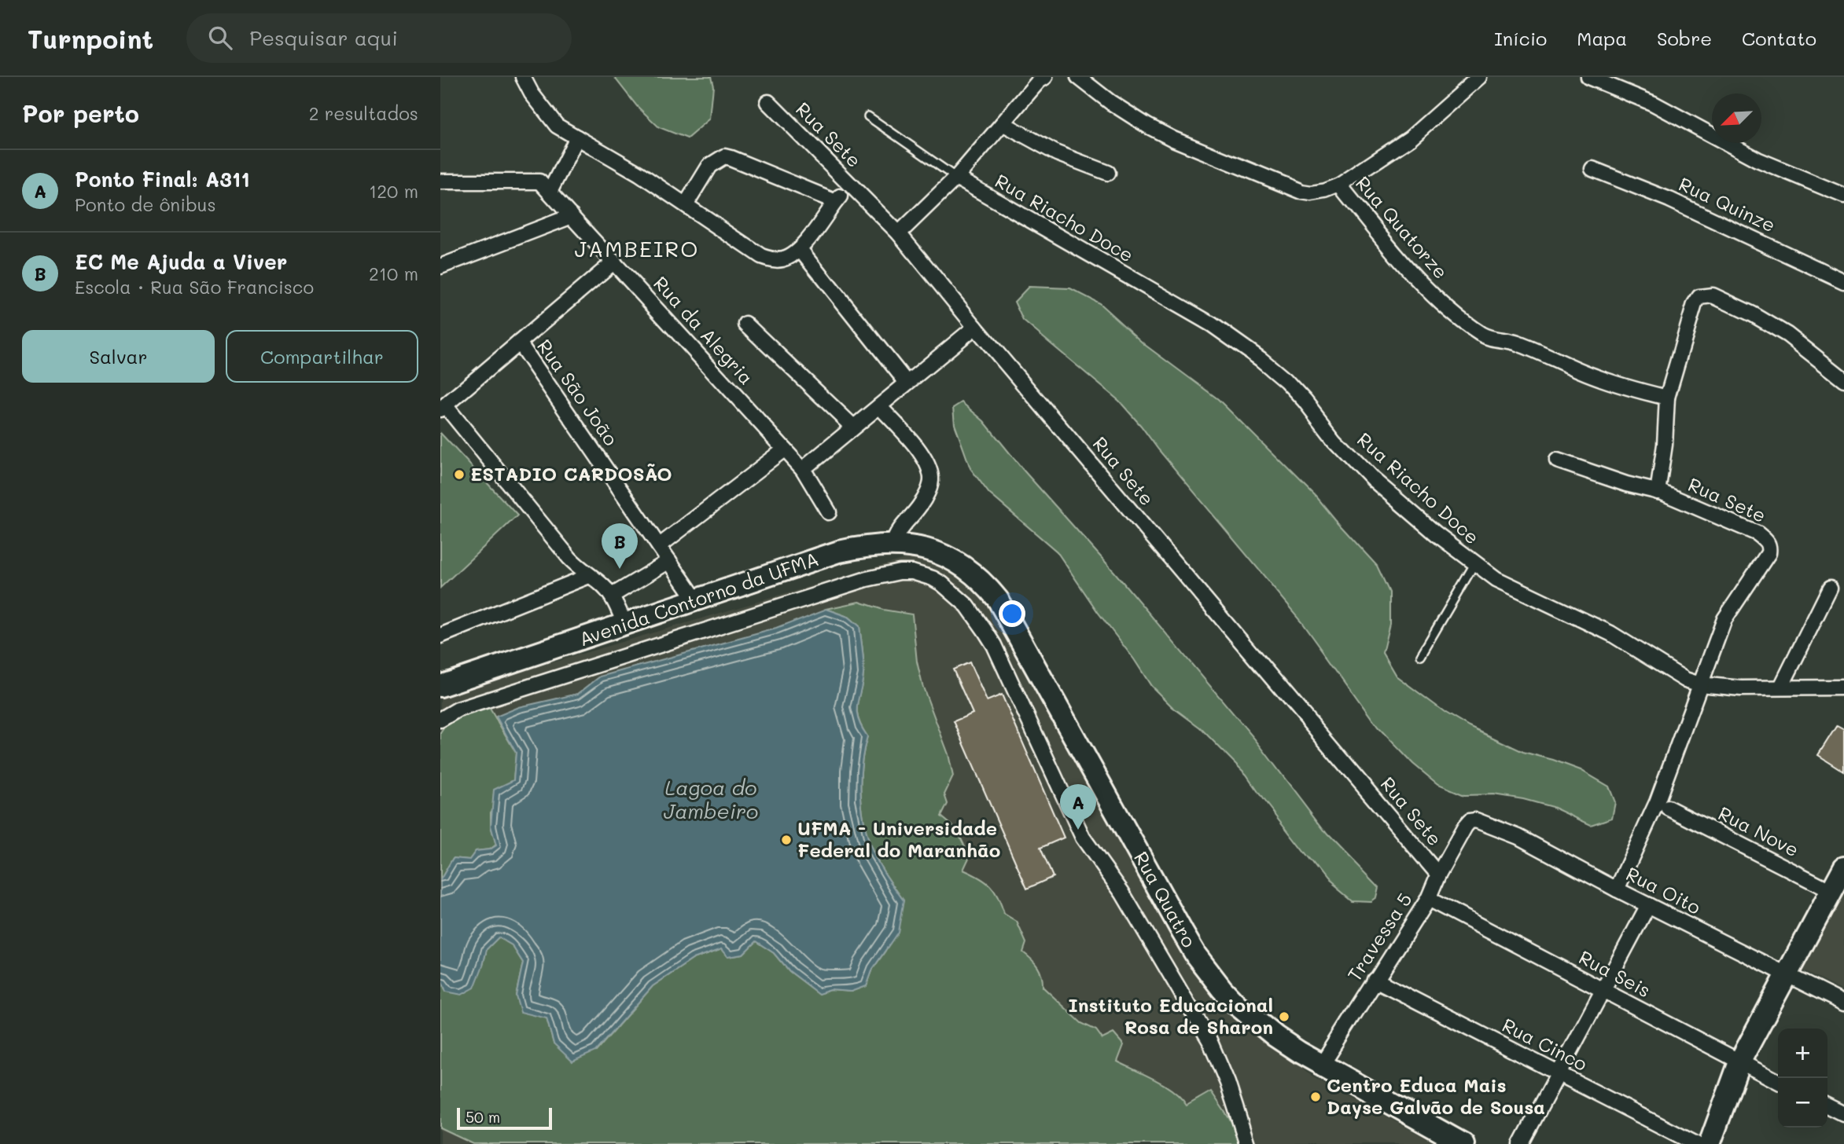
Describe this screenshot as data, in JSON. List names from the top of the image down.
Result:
{
  "streets": {
    "main road": ["Avenida Contorno da UFMA", "Rua Quatro"],
    "street": [
      "Rua Sete",
      "Rua Quinze",
      "Rua Riacho Doce",
      "Rua Quatorze",
      "Rua da Alegria",
      "Rua São João",
      "Rua Nove",
      "Rua Oito",
      "Travessa 5",
      "Rua Seis",
      "Rua Cinco"
    ]
  },
  "crossings": [
    ["Rua Sete", "Rua Riacho Doce"],
    ["Rua Sete", "Rua Oito"],
    ["Rua Sete", "Travessa 5"],
    ["Rua São João", "Avenida Contorno da UFMA"],
    ["Avenida Contorno da UFMA", "Rua Quatro"],
    ["Rua Oito", "Travessa 5"],
    ["Rua Quatro", "Travessa 5"],
    ["Travessa 5", "Rua Seis"],
    ["Travessa 5", "Rua Cinco"]
  ],
  "districts": ["JAMBEIRO"],
  "water": ["Lagoa do Jambeiro"],
  "places": [
    "ESTADIO CARDOSÃO",
    "UFMA - Universidade Federal do Maranhão",
    "Instituto Educacional Rosa de Sharon",
    "Centro Educa Mais Dayse Galvão de Sousa"
  ],
  "scale_bar": "50 m",
  "north": "bottom left",
  "page": {
    "header": "Turnpoint",
    "search": "Pesquisar aqui",
    "nav": [
      "Início",
      "Mapa",
      "Sobre",
      "Contato"
    ],
    "heading": ["Por perto", "2 resultados"],
    "list": [
      {
        "mark": "A",
        "name": "Ponto Final: A311",
        "note": "Ponto de ônibus",
        "value": "120 m"
      },
      {
        "mark": "B",
        "name": "EC Me Ajuda a Viver",
        "note": "Escola · Rua São Francisco",
        "value": "210 m"
      }
    ],
    "buttons": ["Salvar", "Compartilhar"],
    "pins": ["B", "A"],
    "map_buttons": ["+", "−"],
    "scale": "50 m"
  }
}
